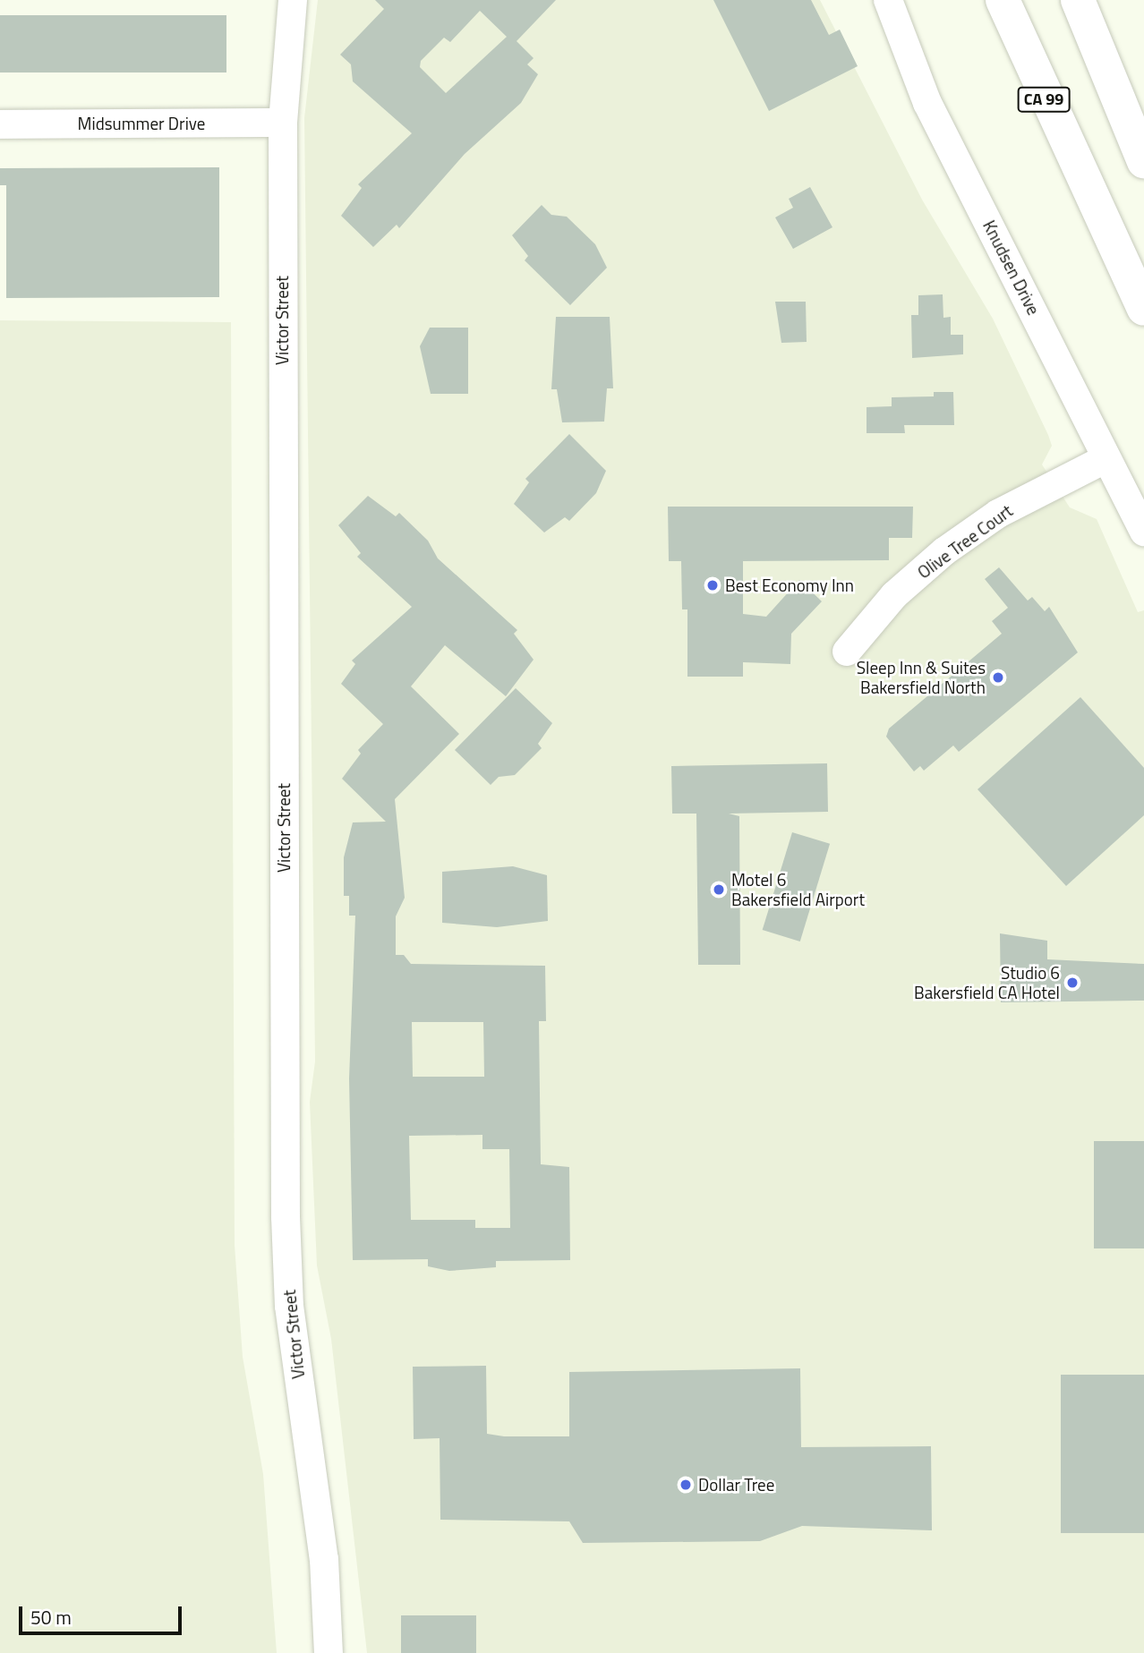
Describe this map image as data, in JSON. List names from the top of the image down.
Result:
{
  "streets": {
    "highway": ["CA 99"],
    "street": [
      "Midsummer Drive",
      "Knudsen Drive",
      "Victor Street",
      "Olive Tree Court"
    ]
  },
  "crossings": [
    ["Midsummer Drive", "Victor Street"],
    ["Knudsen Drive", "Olive Tree Court"]
  ],
  "places": [
    "Best Economy Inn",
    "Sleep Inn & Suites Bakersfield North",
    "Motel 6 Bakersfield Airport",
    "Studio 6 Bakersfield CA Hotel",
    "Dollar Tree"
  ],
  "scale_bar": "50 m"
}
